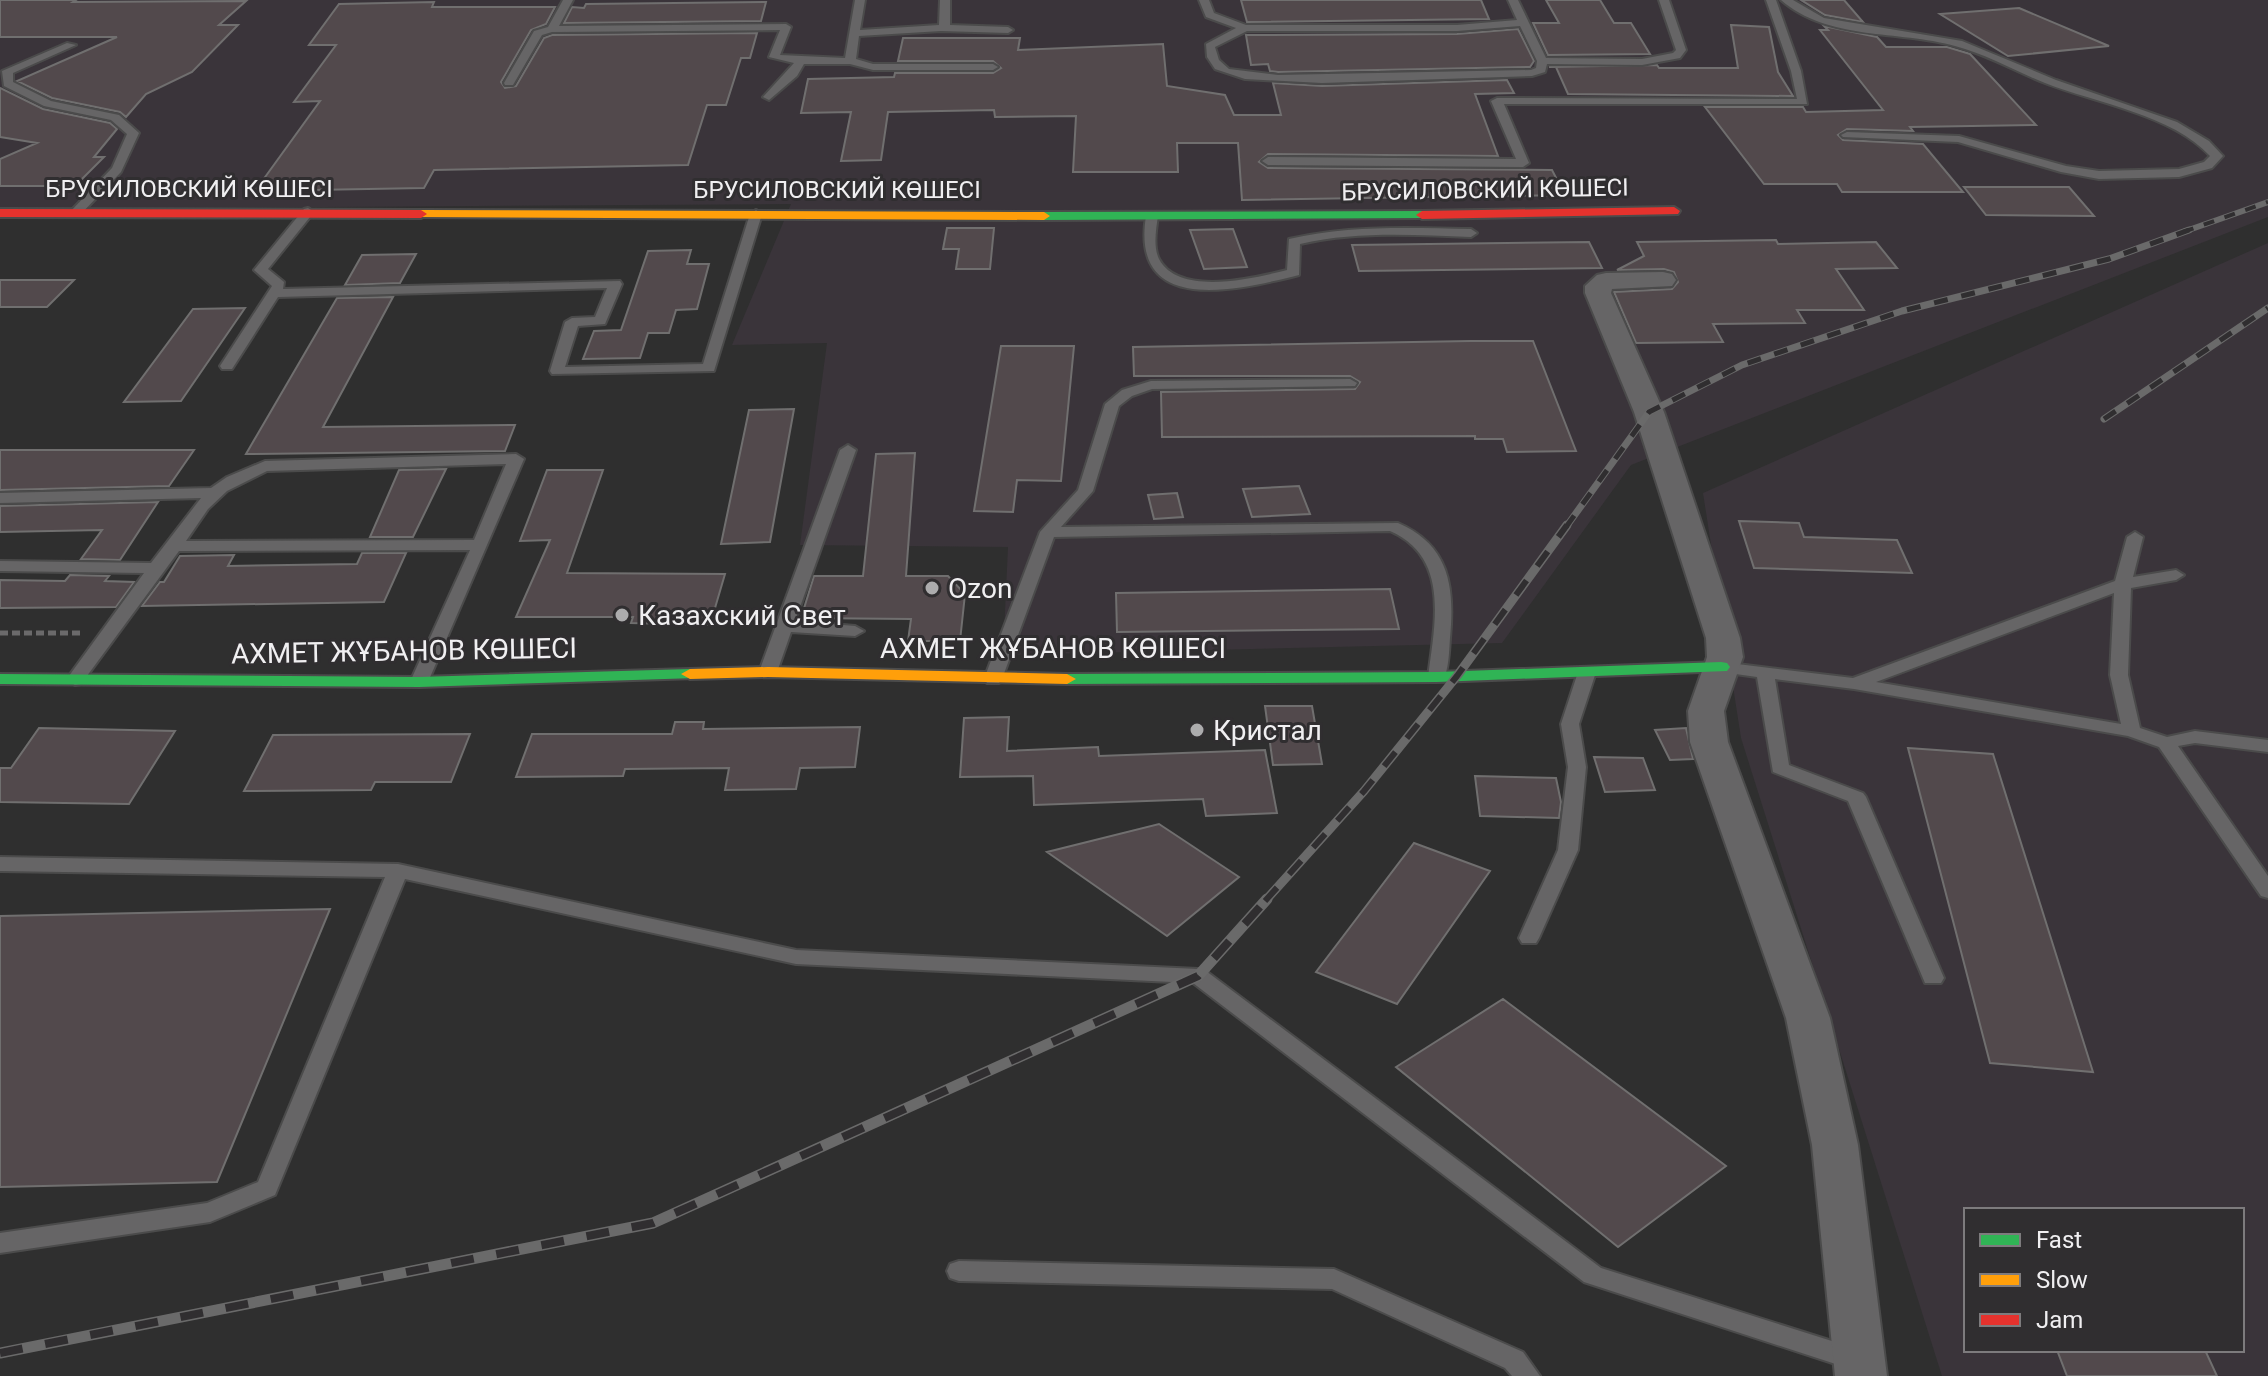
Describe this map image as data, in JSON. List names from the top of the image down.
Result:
{
  "streets": {
    "street": ["БРУСИЛОВСКИЙ КӨШЕСІ", "АХМЕТ ЖҰБАНОВ КӨШЕСІ"]
  },
  "places": ["Ozon", "Казахский Свет", "Кристал"],
  "legend": ["Fast", "Slow", "Jam"]
}
